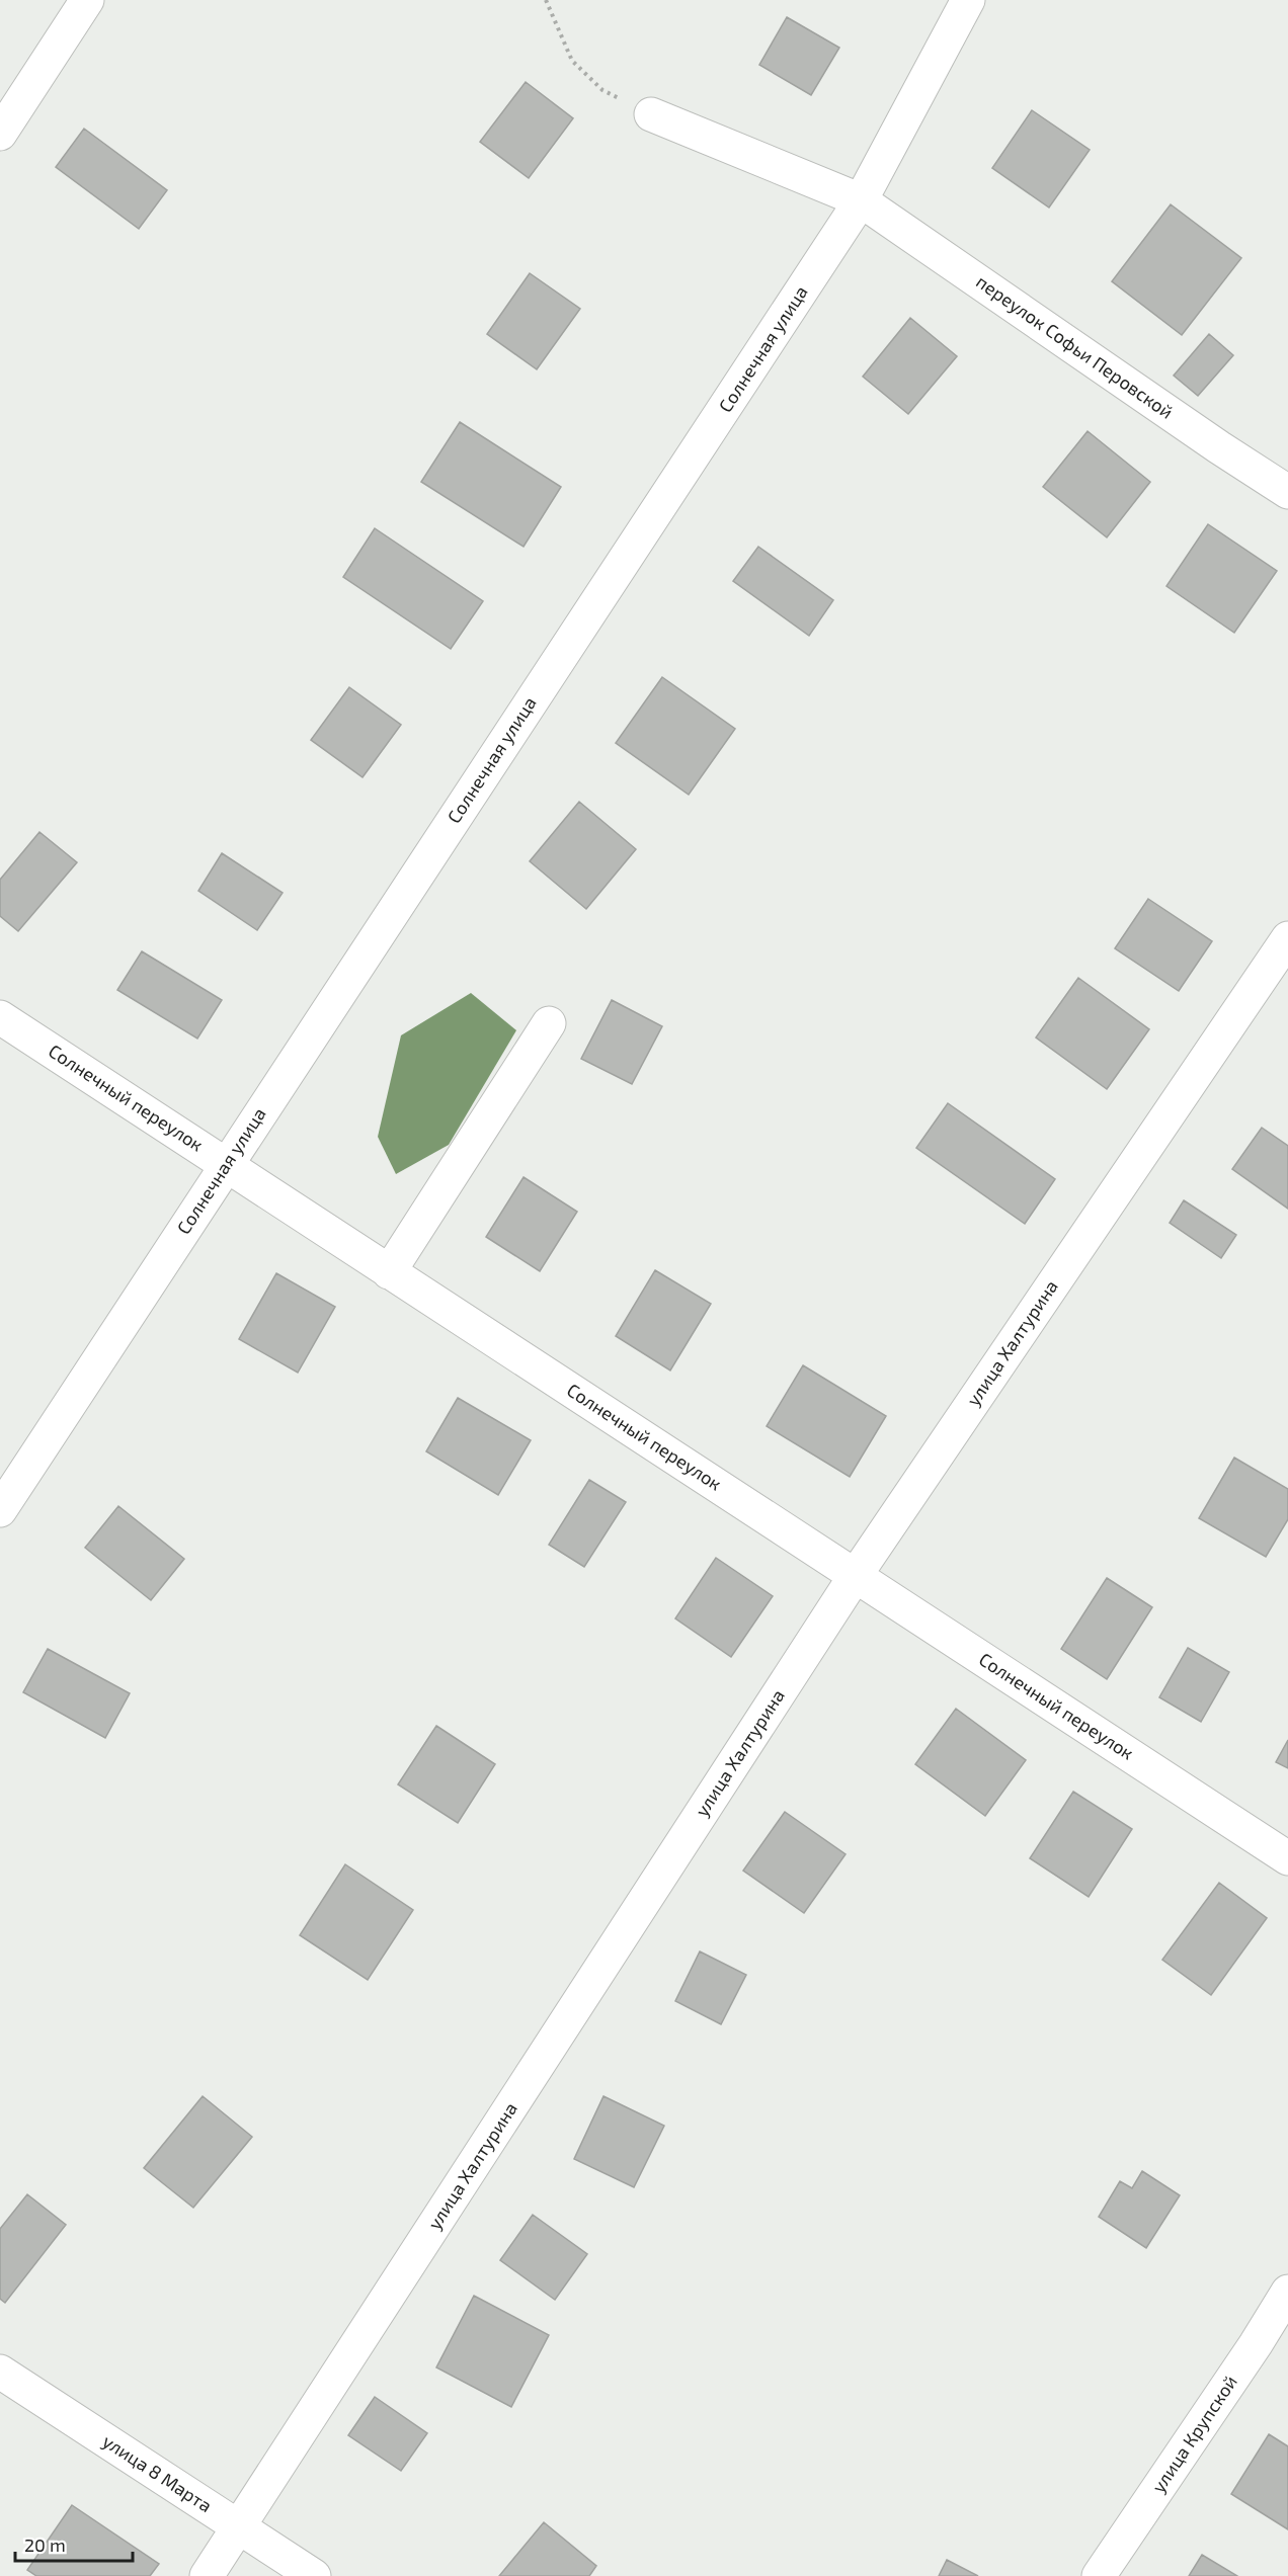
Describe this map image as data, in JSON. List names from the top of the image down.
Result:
{
  "streets": {
    "street": [
      "переулок Софьи Перовской",
      "Солнечная улица",
      "Солнечный переулок",
      "улица Халтурина",
      "улица Крупской",
      "улица 8 Марта"
    ]
  },
  "crossings": [
    ["переулок Софьи Перовской", "Солнечная улица"],
    ["Солнечная улица", "Солнечный переулок"],
    ["Солнечный переулок", "улица Халтурина"],
    ["улица Халтурина", "улица 8 Марта"]
  ],
  "scale_bar": "20 m"
}
